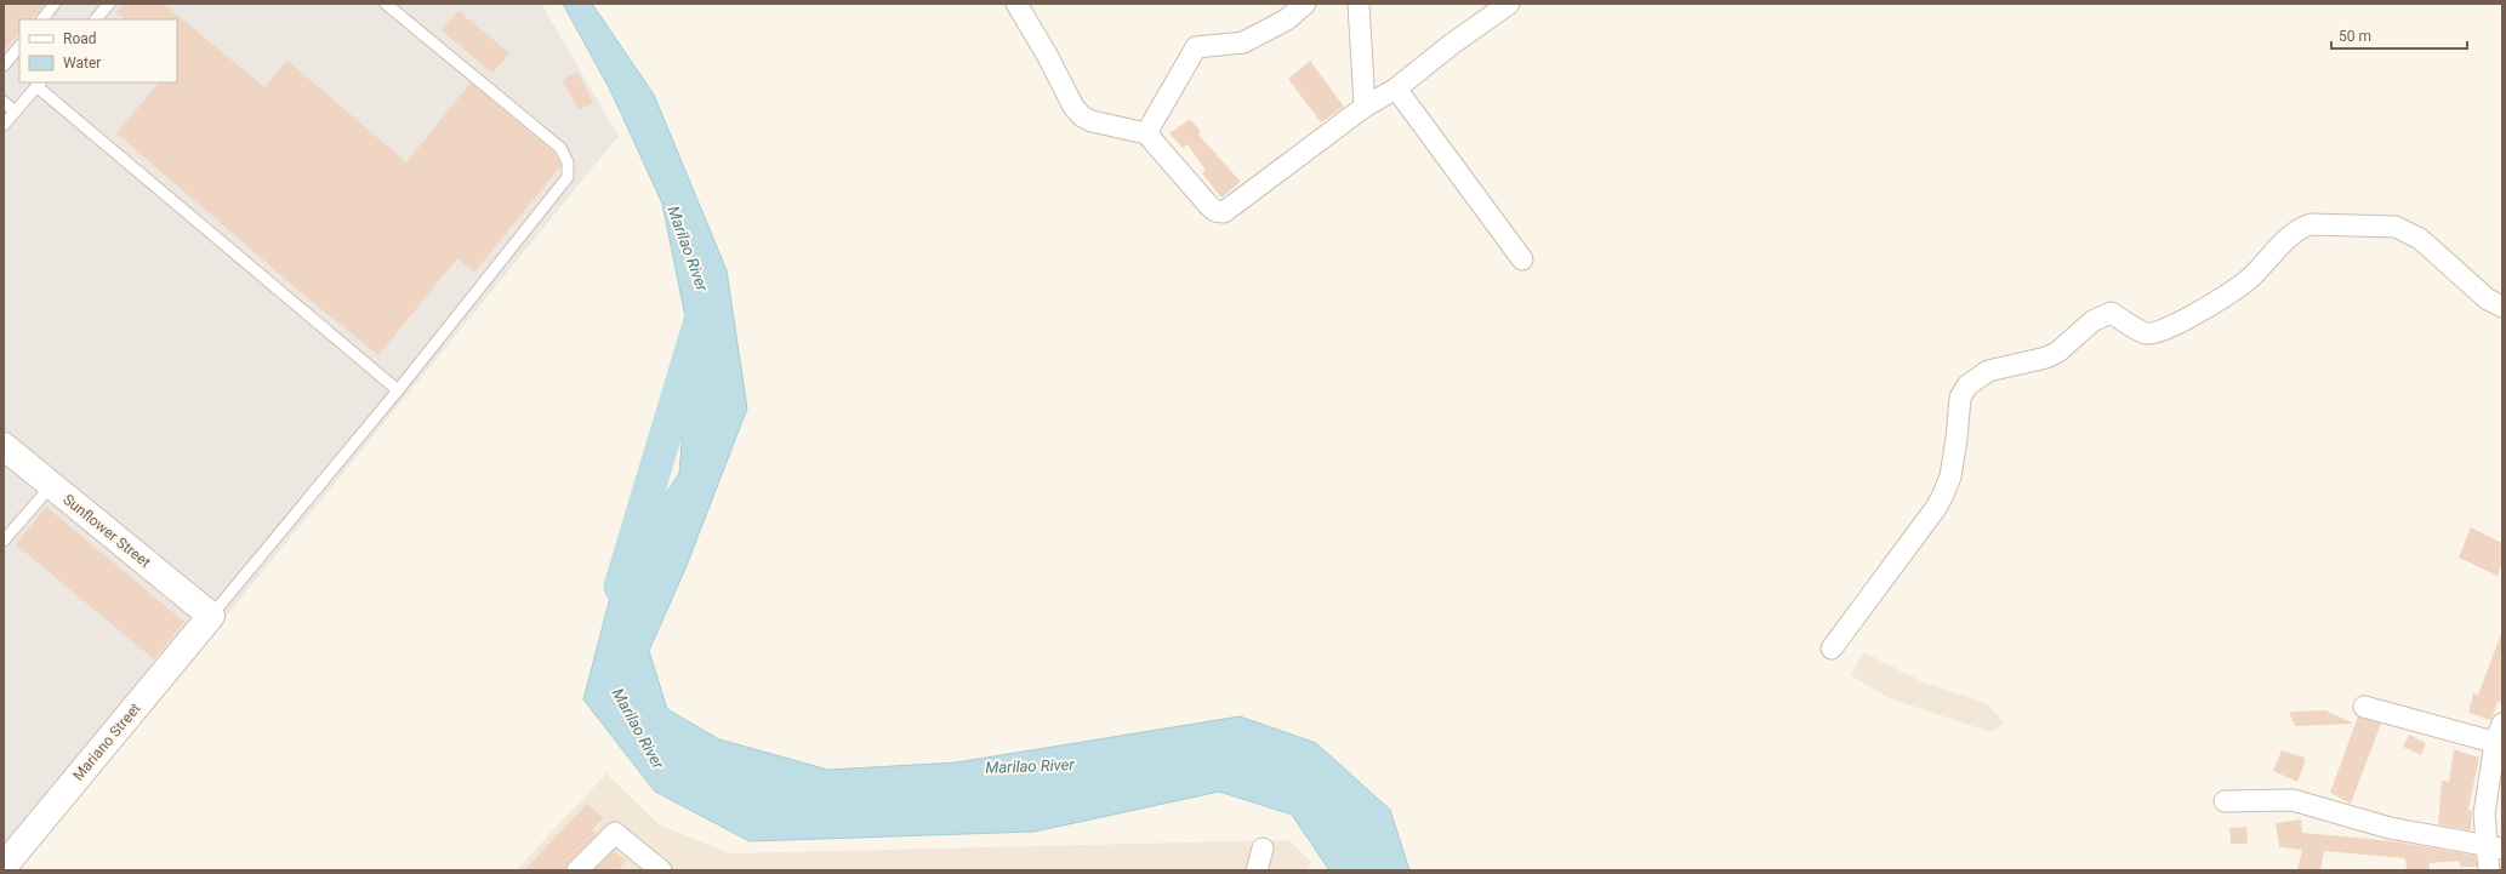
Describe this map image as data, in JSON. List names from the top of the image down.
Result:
{
  "streets": {
    "main road": ["Sunflower Street", "Mariano Street"]
  },
  "crossings": [
    ["Sunflower Street", "Mariano Street"]
  ],
  "water": ["Marilao River"],
  "legend": ["Road", "Water"],
  "scale_bar": "50 m"
}
